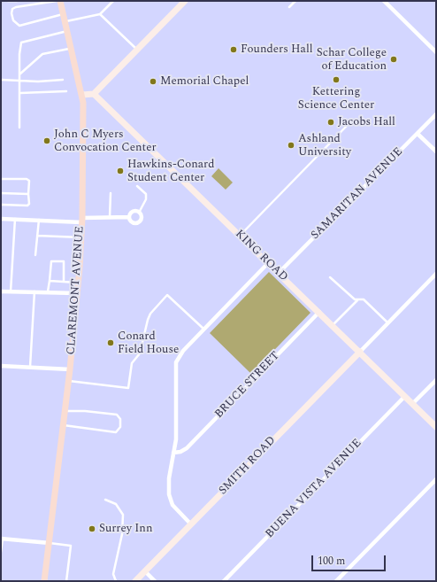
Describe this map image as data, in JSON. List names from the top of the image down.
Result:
{
  "streets": {
    "main road": ["CLAREMONT AVENUE"],
    "street": [
      "SAMARITAN AVENUE",
      "KING ROAD",
      "BRUCE STREET",
      "SMITH ROAD",
      "BUENA VISTA AVENUE"
    ]
  },
  "crossings": [
    ["SAMARITAN AVENUE", "KING ROAD"],
    ["KING ROAD", "BRUCE STREET"],
    ["KING ROAD", "SMITH ROAD"],
    ["KING ROAD", "BUENA VISTA AVENUE"]
  ],
  "places": [
    "Founders Hall",
    "Schar College of Education",
    "Kettering Science Center",
    "Memorial Chapel",
    "Jacobs Hall",
    "John C Myers Convocation Center",
    "Ashland University",
    "Hawkins-Conard Student Center",
    "Conard Field House",
    "Surrey Inn"
  ],
  "scale_bar": "100 m"
}
